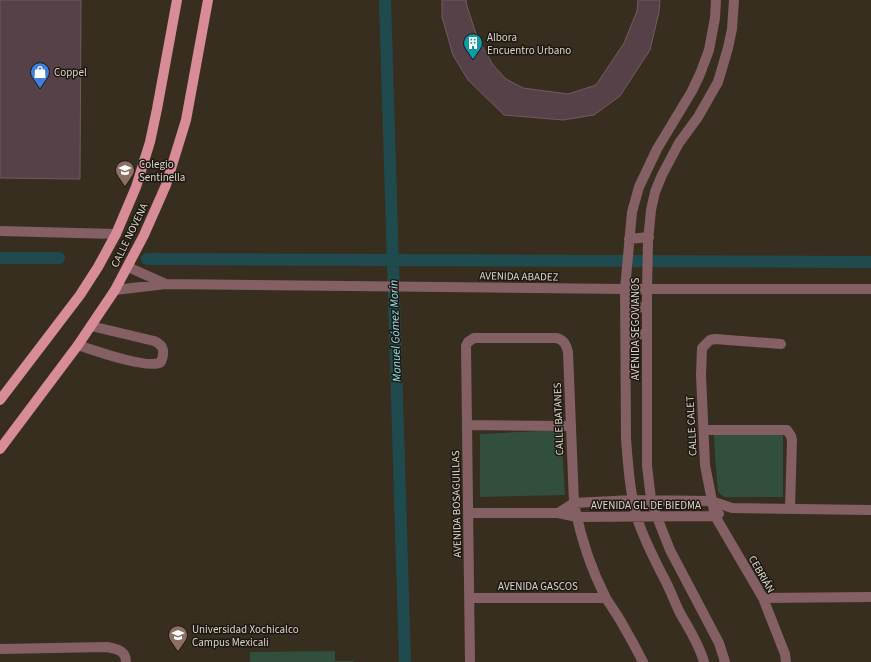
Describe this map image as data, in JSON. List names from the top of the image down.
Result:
{
  "streets": {
    "main road": ["CALLE NOVENA"],
    "street": [
      "AVENIDA ABADEZ",
      "AVENIDA SEGOVIANOS",
      "CALLE BATANES",
      "CALLE CALET",
      "AVENIDA BOSAGUILLAS",
      "AVENIDA GIL DE BIEDMA",
      "CEBRIÁN",
      "AVENIDA GASCOS"
    ]
  },
  "crossings": [
    ["CALLE NOVENA", "AVENIDA ABADEZ"],
    ["AVENIDA ABADEZ", "AVENIDA SEGOVIANOS"],
    ["AVENIDA SEGOVIANOS", "AVENIDA GIL DE BIEDMA"],
    ["CALLE BATANES", "AVENIDA BOSAGUILLAS"],
    ["CALLE BATANES", "AVENIDA GIL DE BIEDMA"],
    ["CALLE BATANES", "AVENIDA GASCOS"],
    ["CALLE CALET", "AVENIDA GIL DE BIEDMA"],
    ["CALLE CALET", "CEBRIÁN"],
    ["AVENIDA BOSAGUILLAS", "AVENIDA GIL DE BIEDMA"],
    ["AVENIDA BOSAGUILLAS", "AVENIDA GASCOS"],
    ["AVENIDA GIL DE BIEDMA", "CEBRIÁN"]
  ],
  "water": ["Manuel Gómez Morin"],
  "places": {
    "building": ["Albora Encuentro Urbano"],
    "shop": ["Coppel"],
    "school or university": ["Colegio Sentinella", "Universidad Xochicalco Campus Mexicali"]
  }
}
